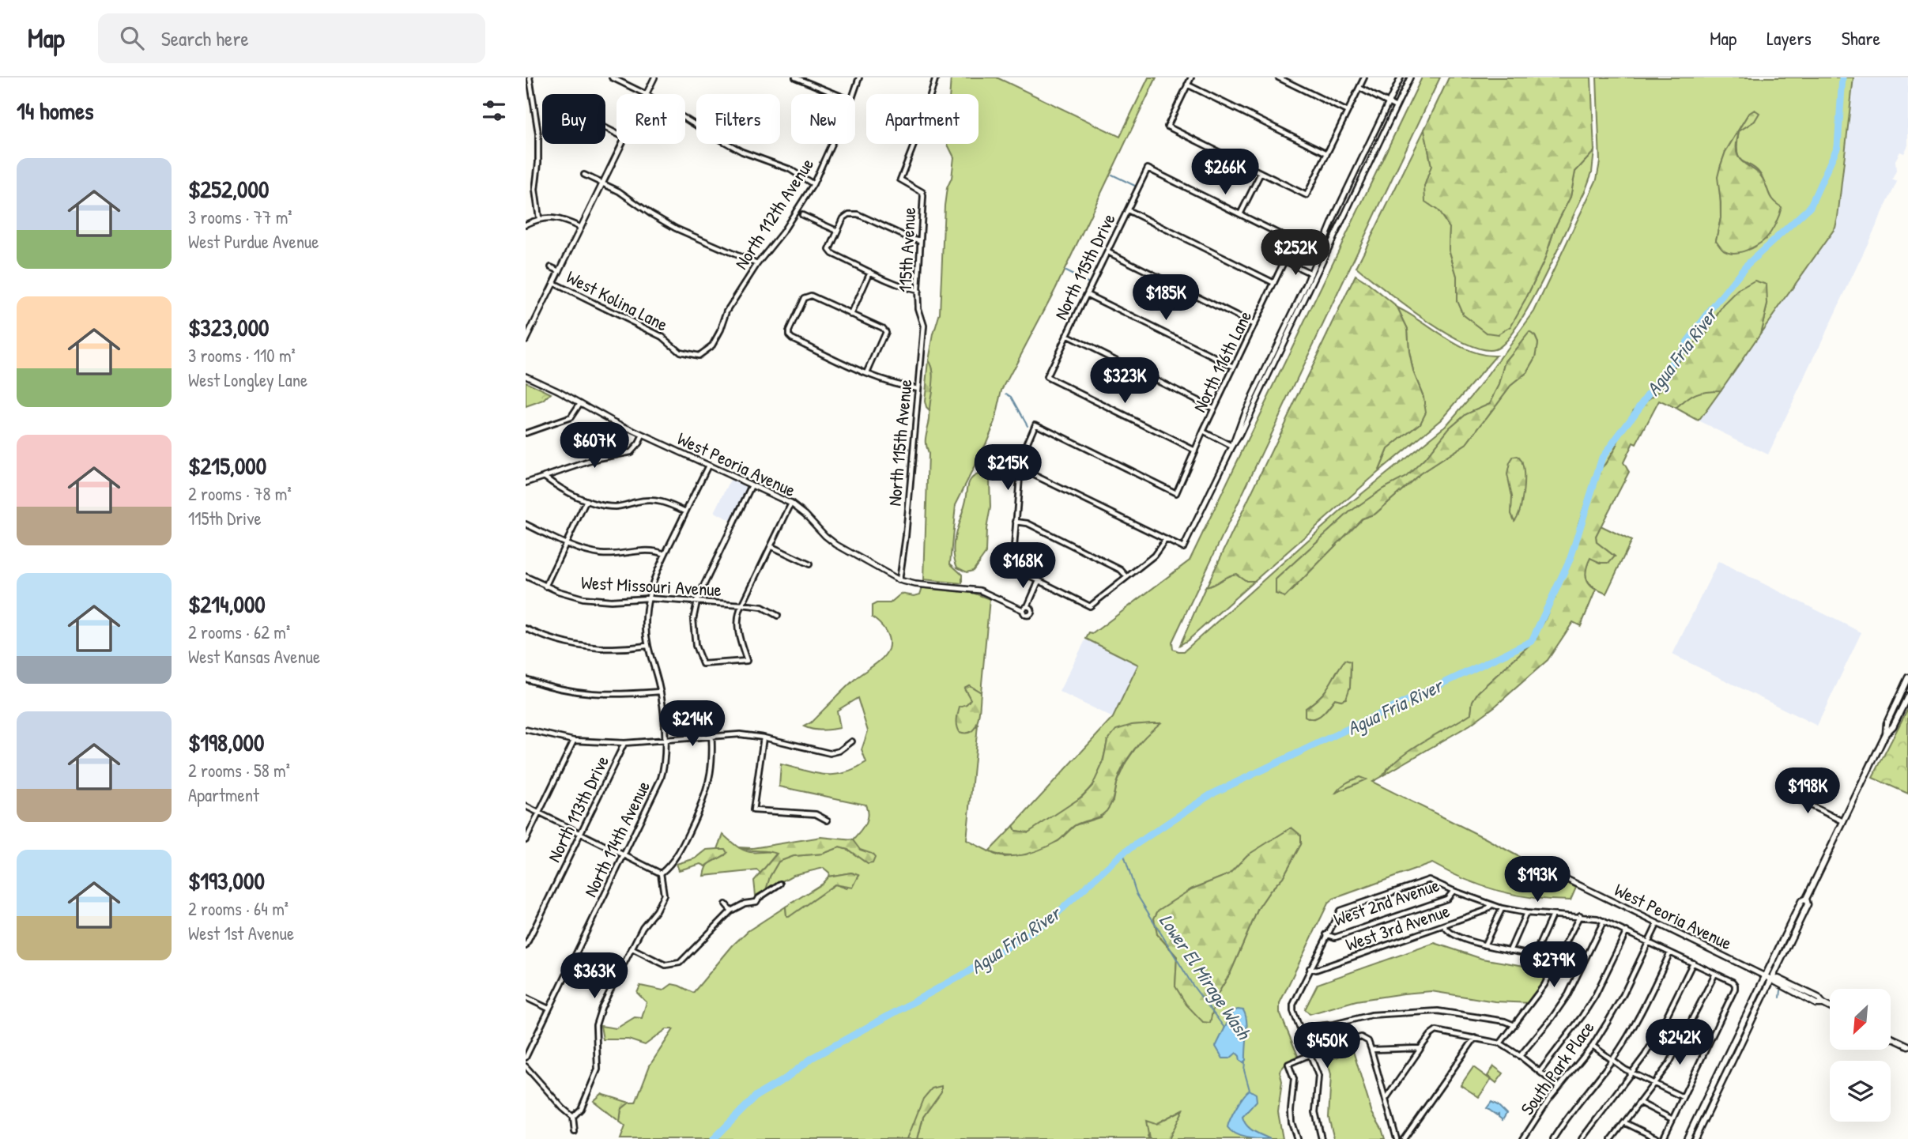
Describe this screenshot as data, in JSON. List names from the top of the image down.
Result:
{
  "streets": {
    "main road": ["West Peoria Avenue"],
    "street": [
      "North 112th Avenue",
      "115th Avenue",
      "North 115th Drive",
      "West Kolina Lane",
      "North 116th Lane",
      "North 115th Avenue",
      "West Missouri Avenue",
      "North 113th Drive",
      "North 114th Avenue",
      "West 2nd Avenue",
      "West 3rd Avenue",
      "South Park Place"
    ]
  },
  "crossings": [
    ["North 112th Avenue", "West Kolina Lane"],
    ["115th Avenue", "North 115th Avenue"],
    ["North 115th Drive", "North 116th Lane"],
    ["North 115th Avenue", "West Peoria Avenue"],
    ["West Peoria Avenue", "North 114th Avenue"],
    ["West Peoria Avenue", "South Park Place"],
    ["West Missouri Avenue", "North 114th Avenue"]
  ],
  "water": ["Agua Fria River", "Lower El Mirage Wash"],
  "north": "bottom left",
  "page": {
    "header": "Map",
    "search": "Search here",
    "nav": ["Map", "Layers", "Share"],
    "heading": "14 homes",
    "chip": [
      "Buy",
      "Rent",
      "Filters",
      "New",
      "Apartment"
    ],
    "list": [
      {
        "name": "$252,000",
        "note": "3 rooms · 77 m² · West Purdue Avenue"
      },
      {
        "name": "$323,000",
        "note": "3 rooms · 110 m² · West Longley Lane"
      },
      {
        "name": "$215,000",
        "note": "2 rooms · 78 m² · 115th Drive"
      },
      {
        "name": "$214,000",
        "note": "2 rooms · 62 m² · West Kansas Avenue"
      },
      {
        "name": "$198,000",
        "note": "2 rooms · 58 m² · Apartment"
      },
      {
        "name": "$193,000",
        "note": "2 rooms · 64 m² · West 1st Avenue"
      }
    ],
    "price": [
      "$266K",
      "$252K",
      "$185K",
      "$323K",
      "$607K",
      "$215K",
      "$168K",
      "$214K",
      "$198K",
      "$193K",
      "$279K",
      "$363K",
      "$242K",
      "$450K"
    ]
  }
}
